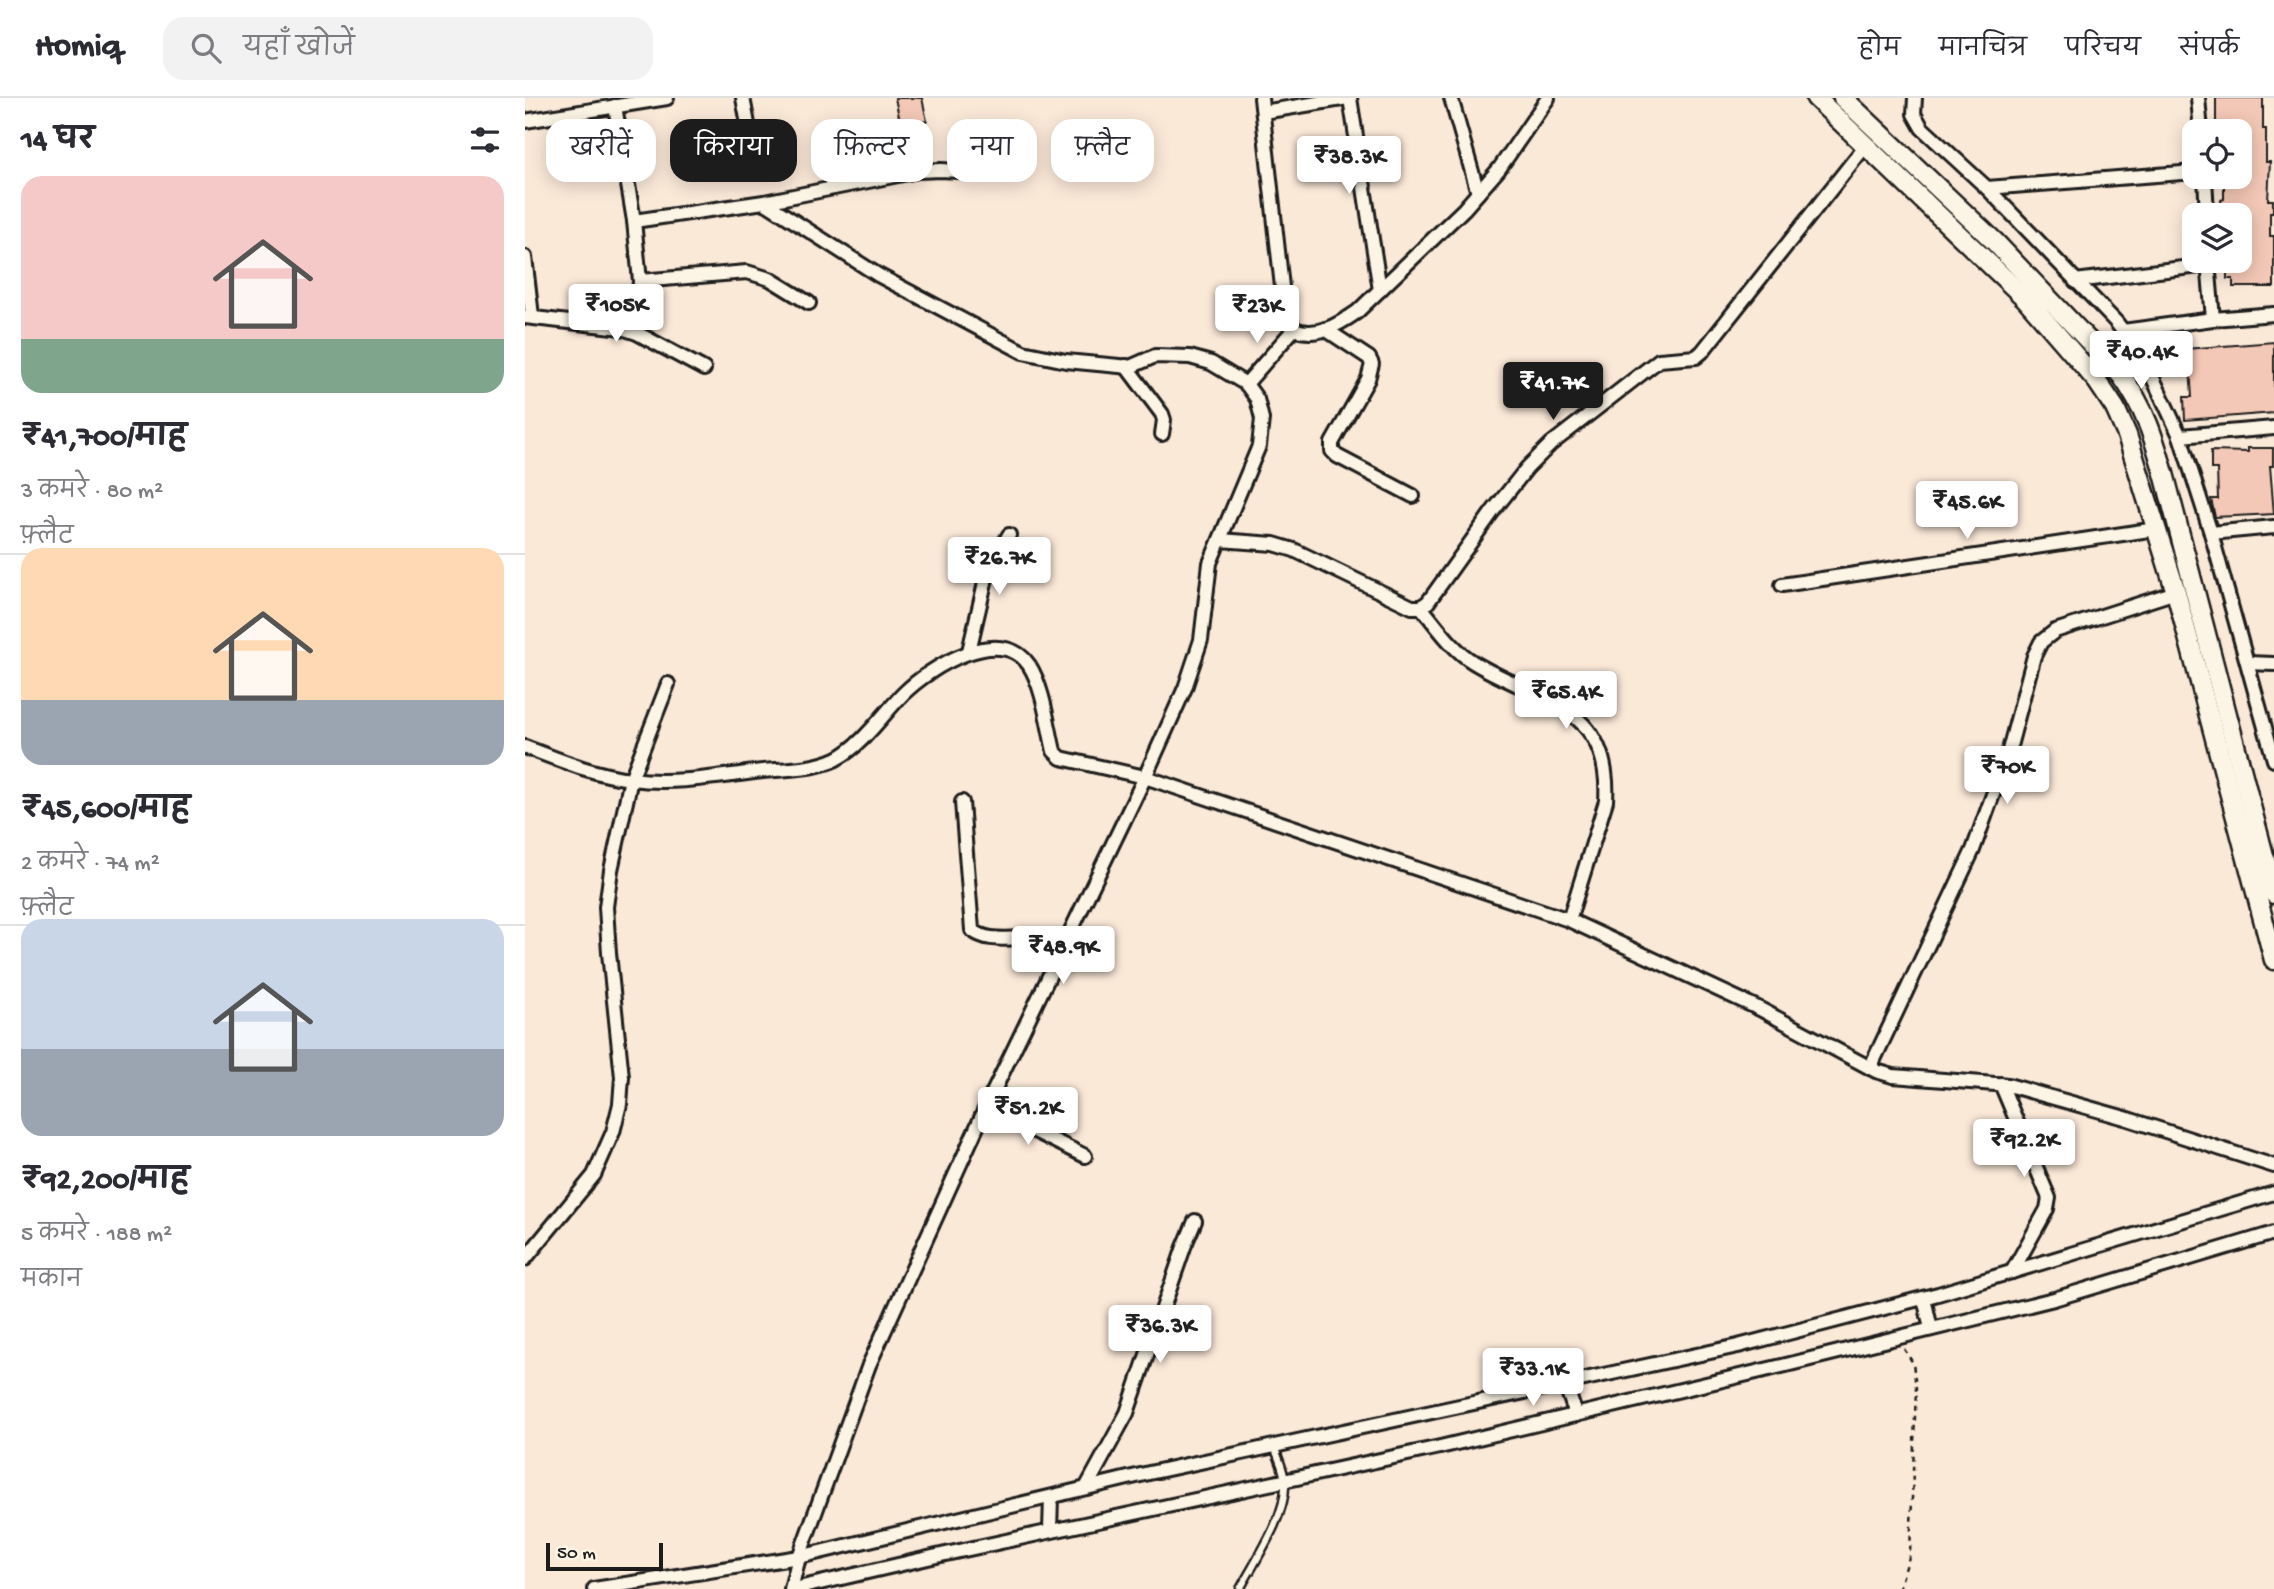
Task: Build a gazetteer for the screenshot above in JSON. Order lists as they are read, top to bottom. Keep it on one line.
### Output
{"scale_bar":"50 m","page":{"header":"Homiq","search":"यहाँ खोजें","nav":["होम","मानचित्र","परिचय","संपर्क"],"heading":"14 घर","chip":["खरीदें","किराया","फ़िल्टर","नया","फ़्लैट"],"price":["₹38.3K","₹105K","₹23K","₹40.4K","₹41.7K","₹45.6K","₹26.7K","₹65.4K","₹70K","₹48.9K","₹51.2K","₹92.2K","₹36.3K","₹33.1K"],"list":[{"name":"₹41,700/माह","note":"3 कमरे · 80 m² · फ़्लैट"},{"name":"₹45,600/माह","note":"2 कमरे · 74 m² · फ़्लैट"},{"name":"₹92,200/माह","note":"5 कमरे · 188 m² · मकान"}],"scale":"50 m"}}
